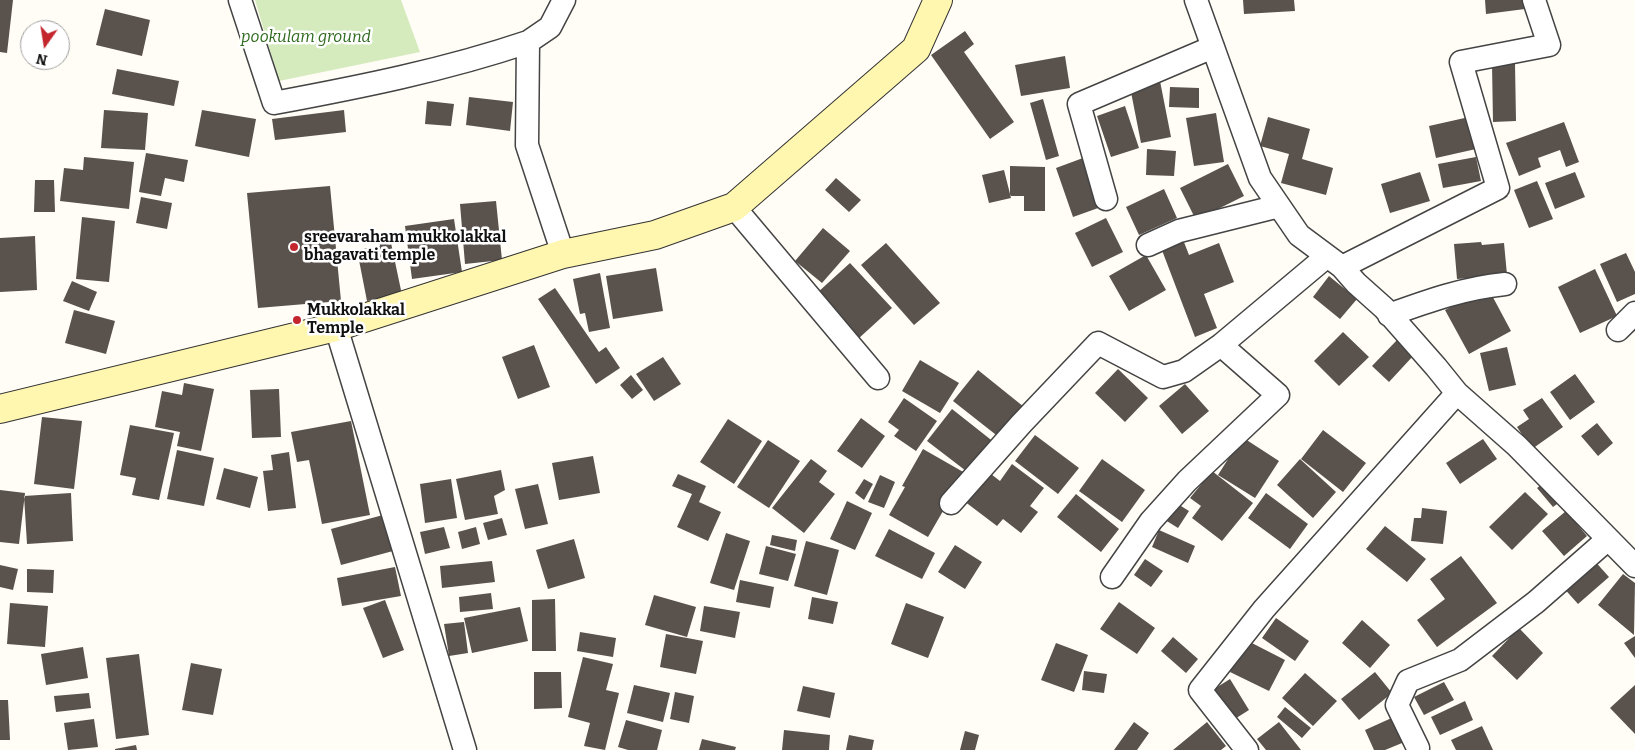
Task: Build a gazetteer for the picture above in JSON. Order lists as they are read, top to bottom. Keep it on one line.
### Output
{"parks":["pookulam ground"],"places":["sreevaraham mukkolakkal bhagavati temple","Mukkolakkal Temple"],"north":"bottom"}
